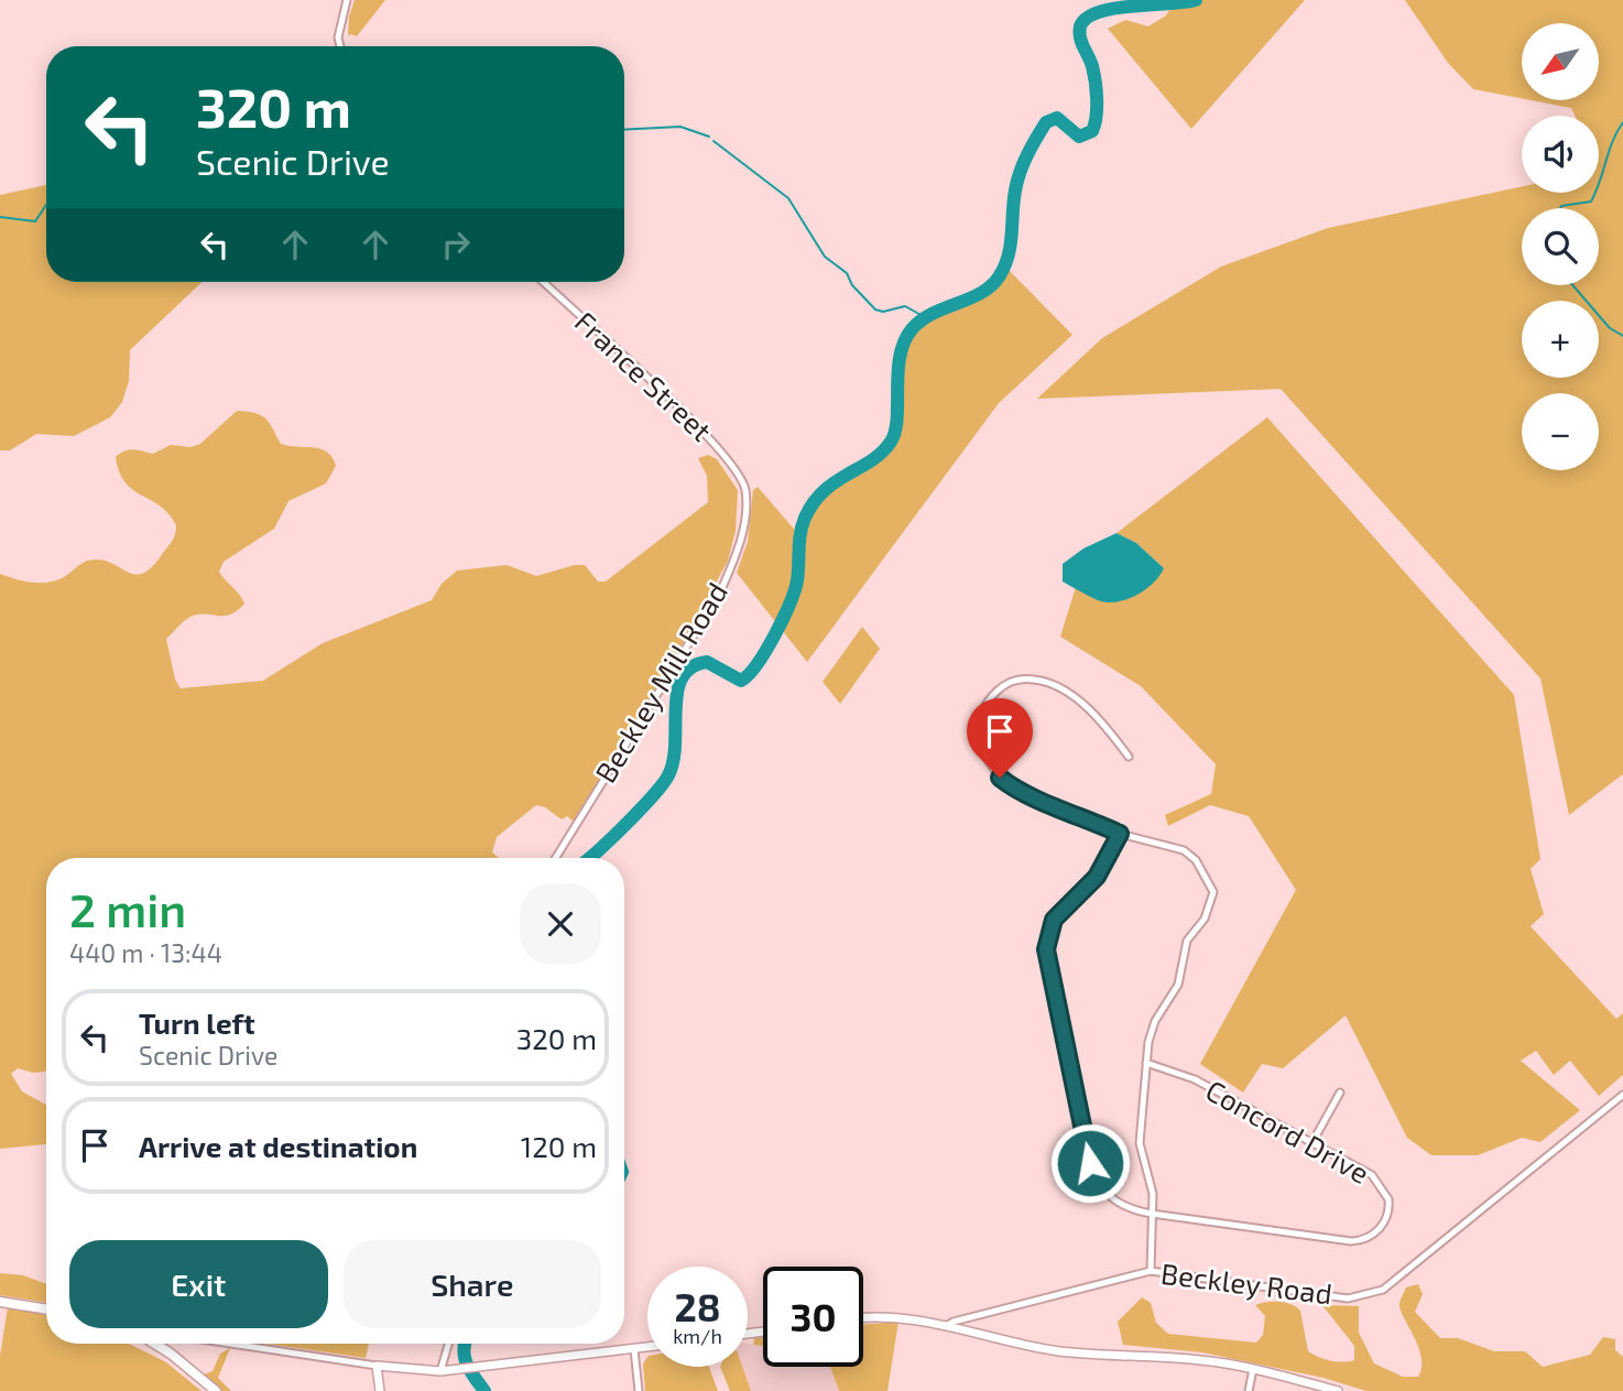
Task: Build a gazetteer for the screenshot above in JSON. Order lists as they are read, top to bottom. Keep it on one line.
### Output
{"streets":{"street":["France Street","Beckley Mill Road","Concord Drive","Beckley Road"]},"crossings":[["France Street","Beckley Mill Road"]],"north":"bottom left","page":{"map_buttons":["+","−"],"turn":["320 m","Scenic Drive"],"heading":["2 min","440 m · 13:44"],"list":[{"name":"Turn left","note":"Scenic Drive","value":"320 m"},{"name":"Arrive at destination","value":"120 m"}],"buttons":["Exit","Share"],"speed":"28 km/h","limit":"30"}}
